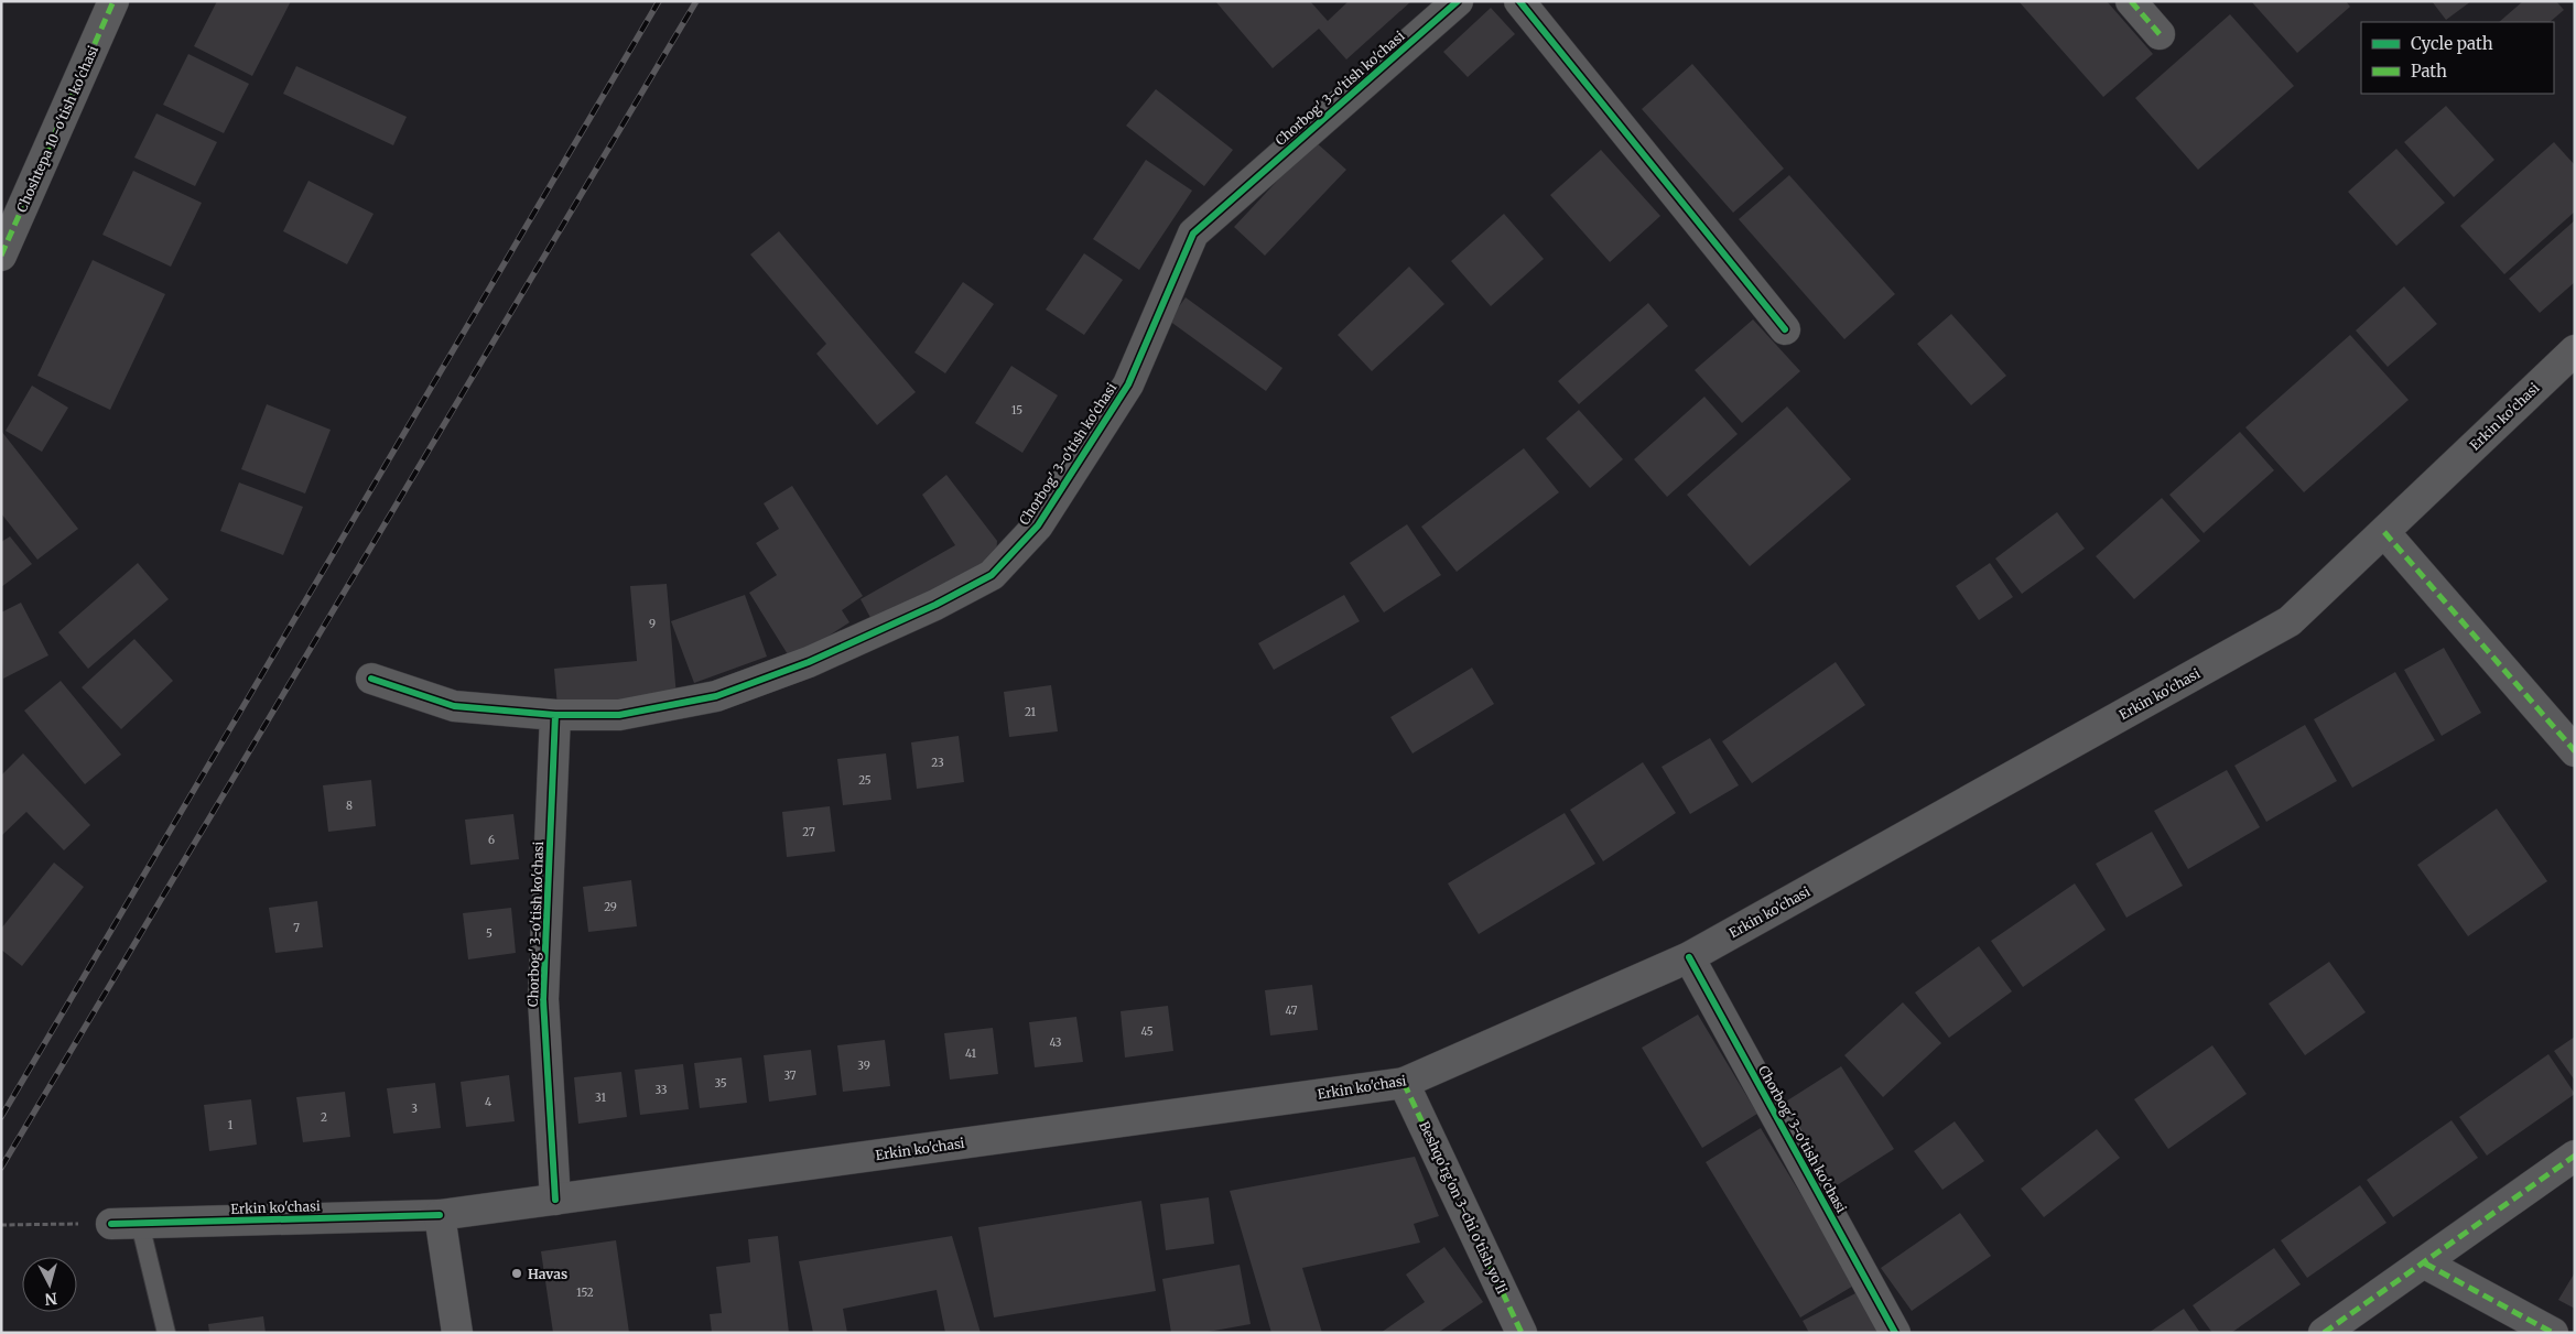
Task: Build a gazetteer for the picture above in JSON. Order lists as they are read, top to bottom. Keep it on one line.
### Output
{"streets":{"street":["Chorbog' 3-o'tish ko'chasi","Choshtepa 10-o'tish ko'chasi","Erkin ko'chasi","Beshqo'rg'on 3-chi o'tish yo'li"]},"crossings":[["Chorbog' 3-o'tish ko'chasi","Erkin ko'chasi"],["Erkin ko'chasi","Beshqo'rg'on 3-chi o'tish yo'li"]],"places":["Havas"],"house_numbers":["15","9","21","23","25","8","27","6","29","7","5","47","45","43","41","39","37","35","33","31","4","3","2","1","152"],"legend":["Cycle path","Path"],"north":"bottom"}
